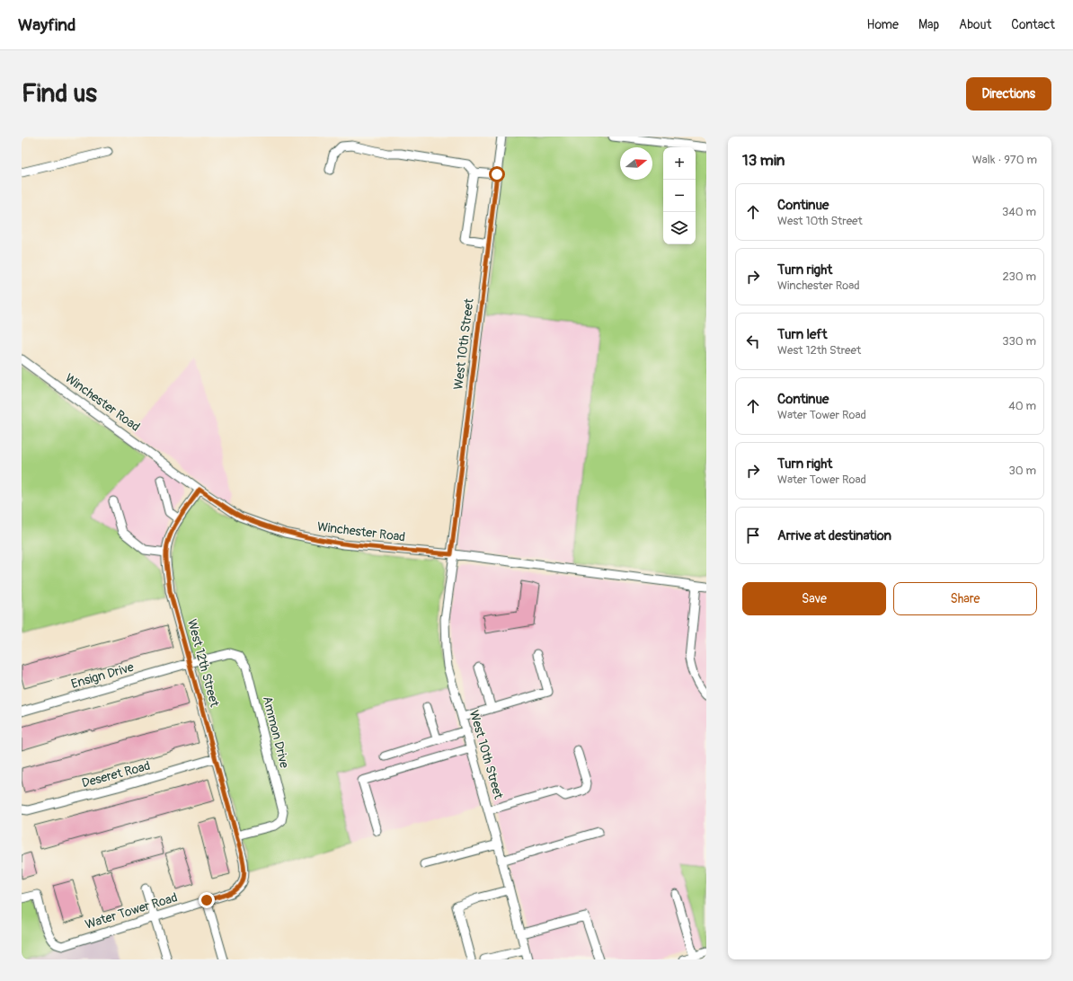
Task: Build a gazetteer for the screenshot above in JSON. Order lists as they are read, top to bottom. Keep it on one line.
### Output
{"streets":{"street":["West 10th Street","Winchester Road","West 12th Street","Ensign Drive","Ammon Drive","Deseret Road","Water Tower Road"]},"crossings":[["West 10th Street","Winchester Road"],["Winchester Road","West 12th Street"],["West 12th Street","Ensign Drive"],["West 12th Street","Ammon Drive"],["West 12th Street","Deseret Road"],["West 12th Street","Water Tower Road"],["Ensign Drive","Ammon Drive"]],"north":"right","page":{"header":"Wayfind","nav":["Home","Map","About","Contact"],"buttons":["Directions",["Save","Share"]],"title":"Find us","heading":["13 min","Walk · 970 m"],"map_buttons":["+","−"],"list":[["Continue","West 10th Street","340 m"],["Turn right","Winchester Road","230 m"],["Turn left","West 12th Street","330 m"],["Continue","Water Tower Road","40 m"],["Turn right","Water Tower Road","30 m"],"Arrive at destination"]}}
